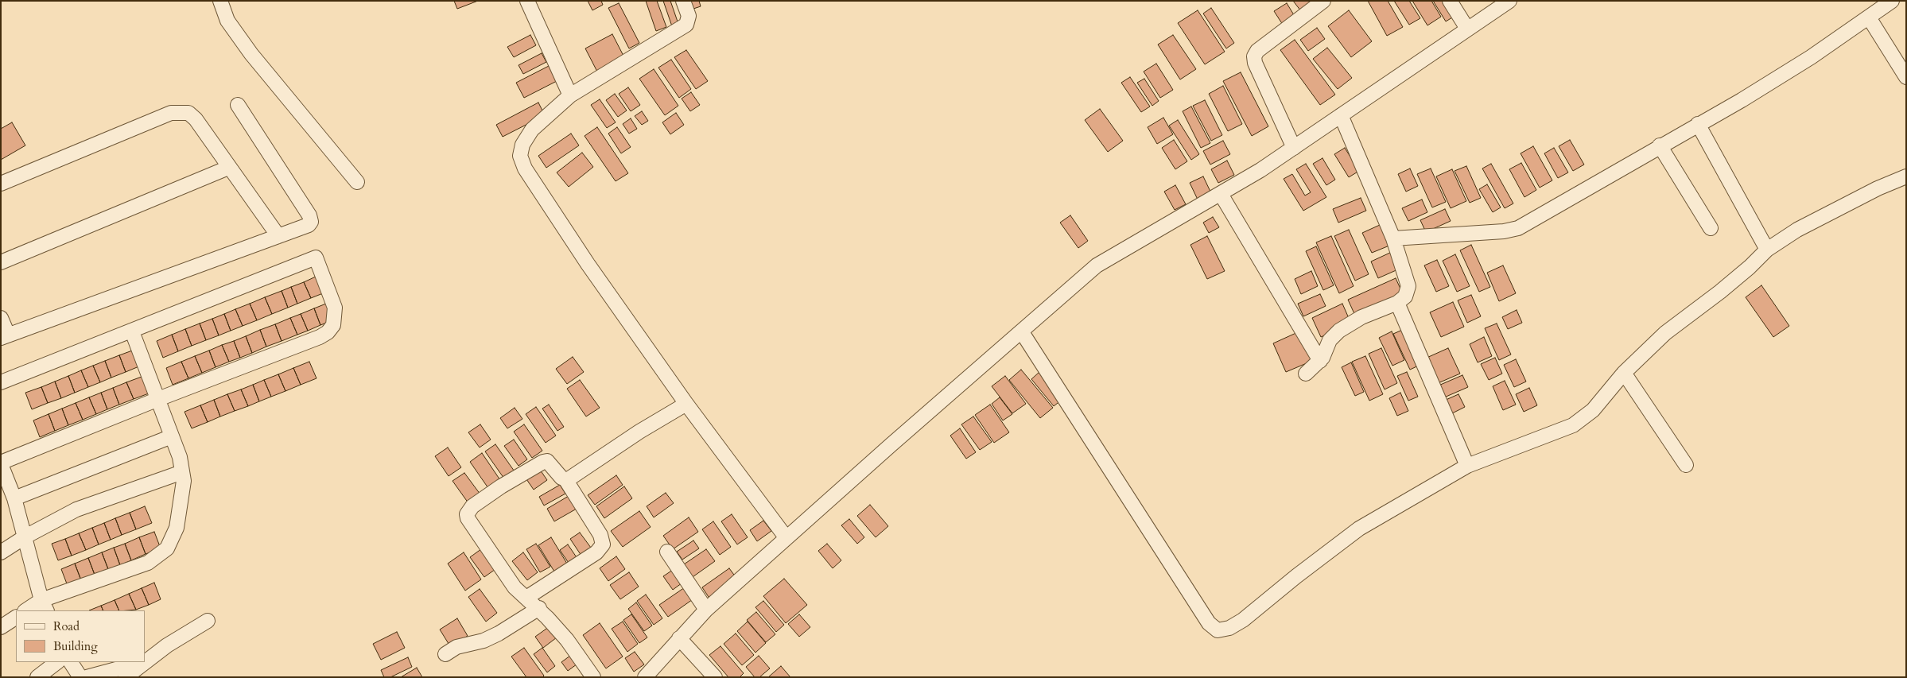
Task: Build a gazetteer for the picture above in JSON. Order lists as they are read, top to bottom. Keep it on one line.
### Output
{"legend":["Road","Building"]}
